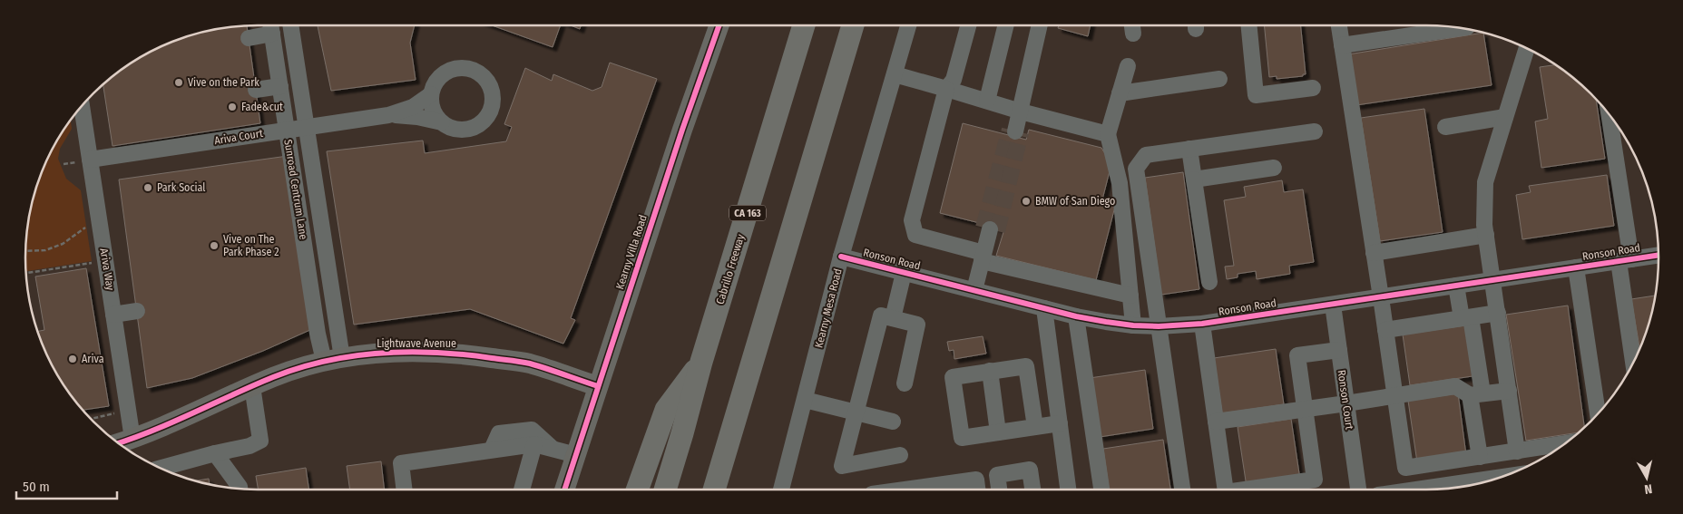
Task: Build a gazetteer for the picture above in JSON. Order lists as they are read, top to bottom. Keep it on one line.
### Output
{"streets":{"highway":["CA 163","Cabrillo Freeway"],"main road":["Kearny Villa Road","Lightwave Avenue"],"street":["Ariva Court","Sunroad Centrum Lane","Ronson Road","Ariva Way","Kearny Mesa Road","Ronson Court"]},"crossings":[["Ariva Court","Sunroad Centrum Lane"],["Ariva Court","Ariva Way"],["Sunroad Centrum Lane","Lightwave Avenue"],["Kearny Villa Road","Lightwave Avenue"],["Ronson Road","Kearny Mesa Road"],["Ronson Road","Ronson Court"],["Ariva Way","Lightwave Avenue"]],"places":["Vive on the Park","Fade&cut","Park Social","BMW of San Diego","Vive on The Park Phase 2","Ariva"],"scale_bar":"50 m","north":"bottom"}
